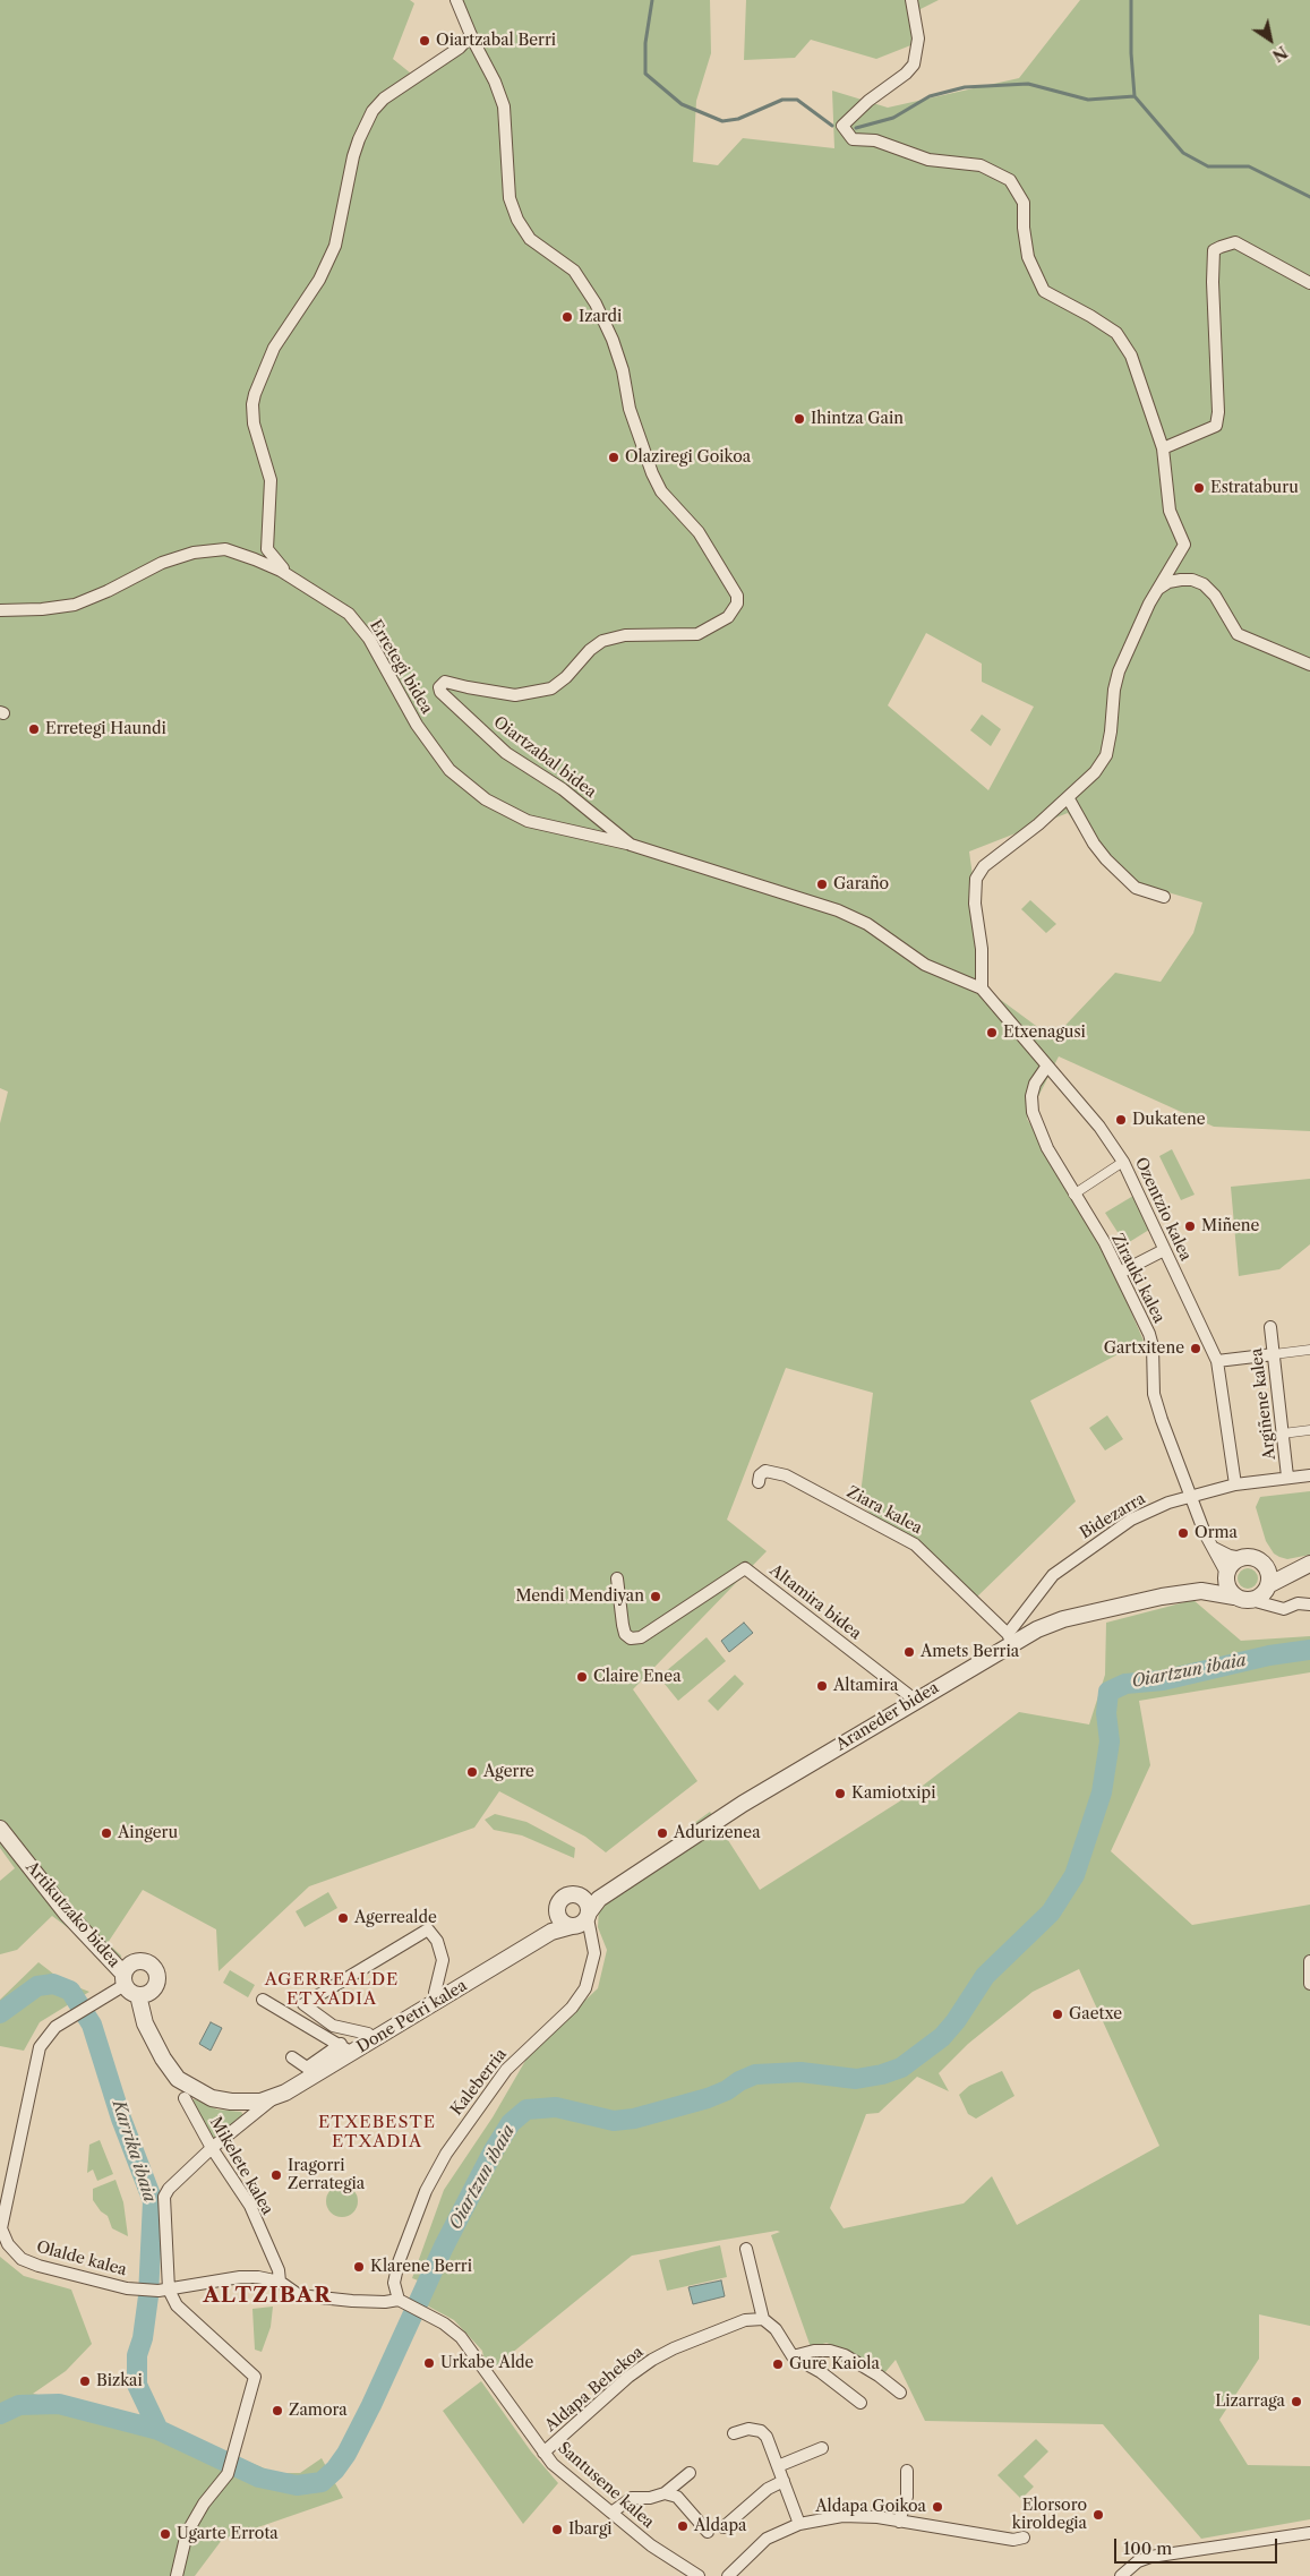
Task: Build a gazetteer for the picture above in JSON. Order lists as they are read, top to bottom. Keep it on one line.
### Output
{"streets":{"street":["Erretegi bidea","Oiartzabal bidea","Ozentzio kalea","Zirauki kalea","Argiñene kalea","Ziara kalea","Bidezarra","Altamira bidea","Araneder bidea","Artikutzako bidea","Done Petri kalea","Kaleberria","Mikelete kalea","Olalde kalea","Aldapa Behekoa","Santusene kalea"]},"crossings":[["Erretegi bidea","Oiartzabal bidea"],["Oiartzabal bidea","Ozentzio kalea"],["Ozentzio kalea","Zirauki kalea"],["Ozentzio kalea","Bidezarra"],["Zirauki kalea","Bidezarra"],["Zirauki kalea","Araneder bidea"],["Argiñene kalea","Bidezarra"],["Ziara kalea","Bidezarra"],["Ziara kalea","Araneder bidea"],["Bidezarra","Araneder bidea"],["Altamira bidea","Araneder bidea"],["Araneder bidea","Done Petri kalea"],["Araneder bidea","Kaleberria"],["Artikutzako bidea","Olalde kalea"],["Done Petri kalea","Kaleberria"],["Done Petri kalea","Mikelete kalea"],["Done Petri kalea","Olalde kalea"],["Kaleberria","Santusene kalea"],["Mikelete kalea","Olalde kalea"],["Aldapa Behekoa","Santusene kalea"]],"districts":["AGERREALDE ETXADIA","ETXEBESTE ETXADIA","ALTZIBAR"],"water":["Oiartzun ibaia","Karrika ibaia"],"places":["Oiartzabal Berri","Izardi","Ihintza Gain","Olaziregi Goikoa","Estrataburu","Erretegi Haundi","Garaño","Etxenagusi","Dukatene","Miñene","Gartxitene","Orma","Mendi Mendiyan","Amets Berria","Claire Enea","Altamira","Agerre","Kamiotxipi","Aingeru","Adurizenea","Agerrealde","Gaetxe","Iragorri Zerrategia","Klarene Berri","Urkabe Alde","Gure Kaiola","Bizkai","Lizarraga","Zamora","Aldapa Goikoa","Elorsoro kiroldegia","Aldapa","Ibargi","Ugarte Errota"],"scale_bar":"100 m","north":"bottom right"}
